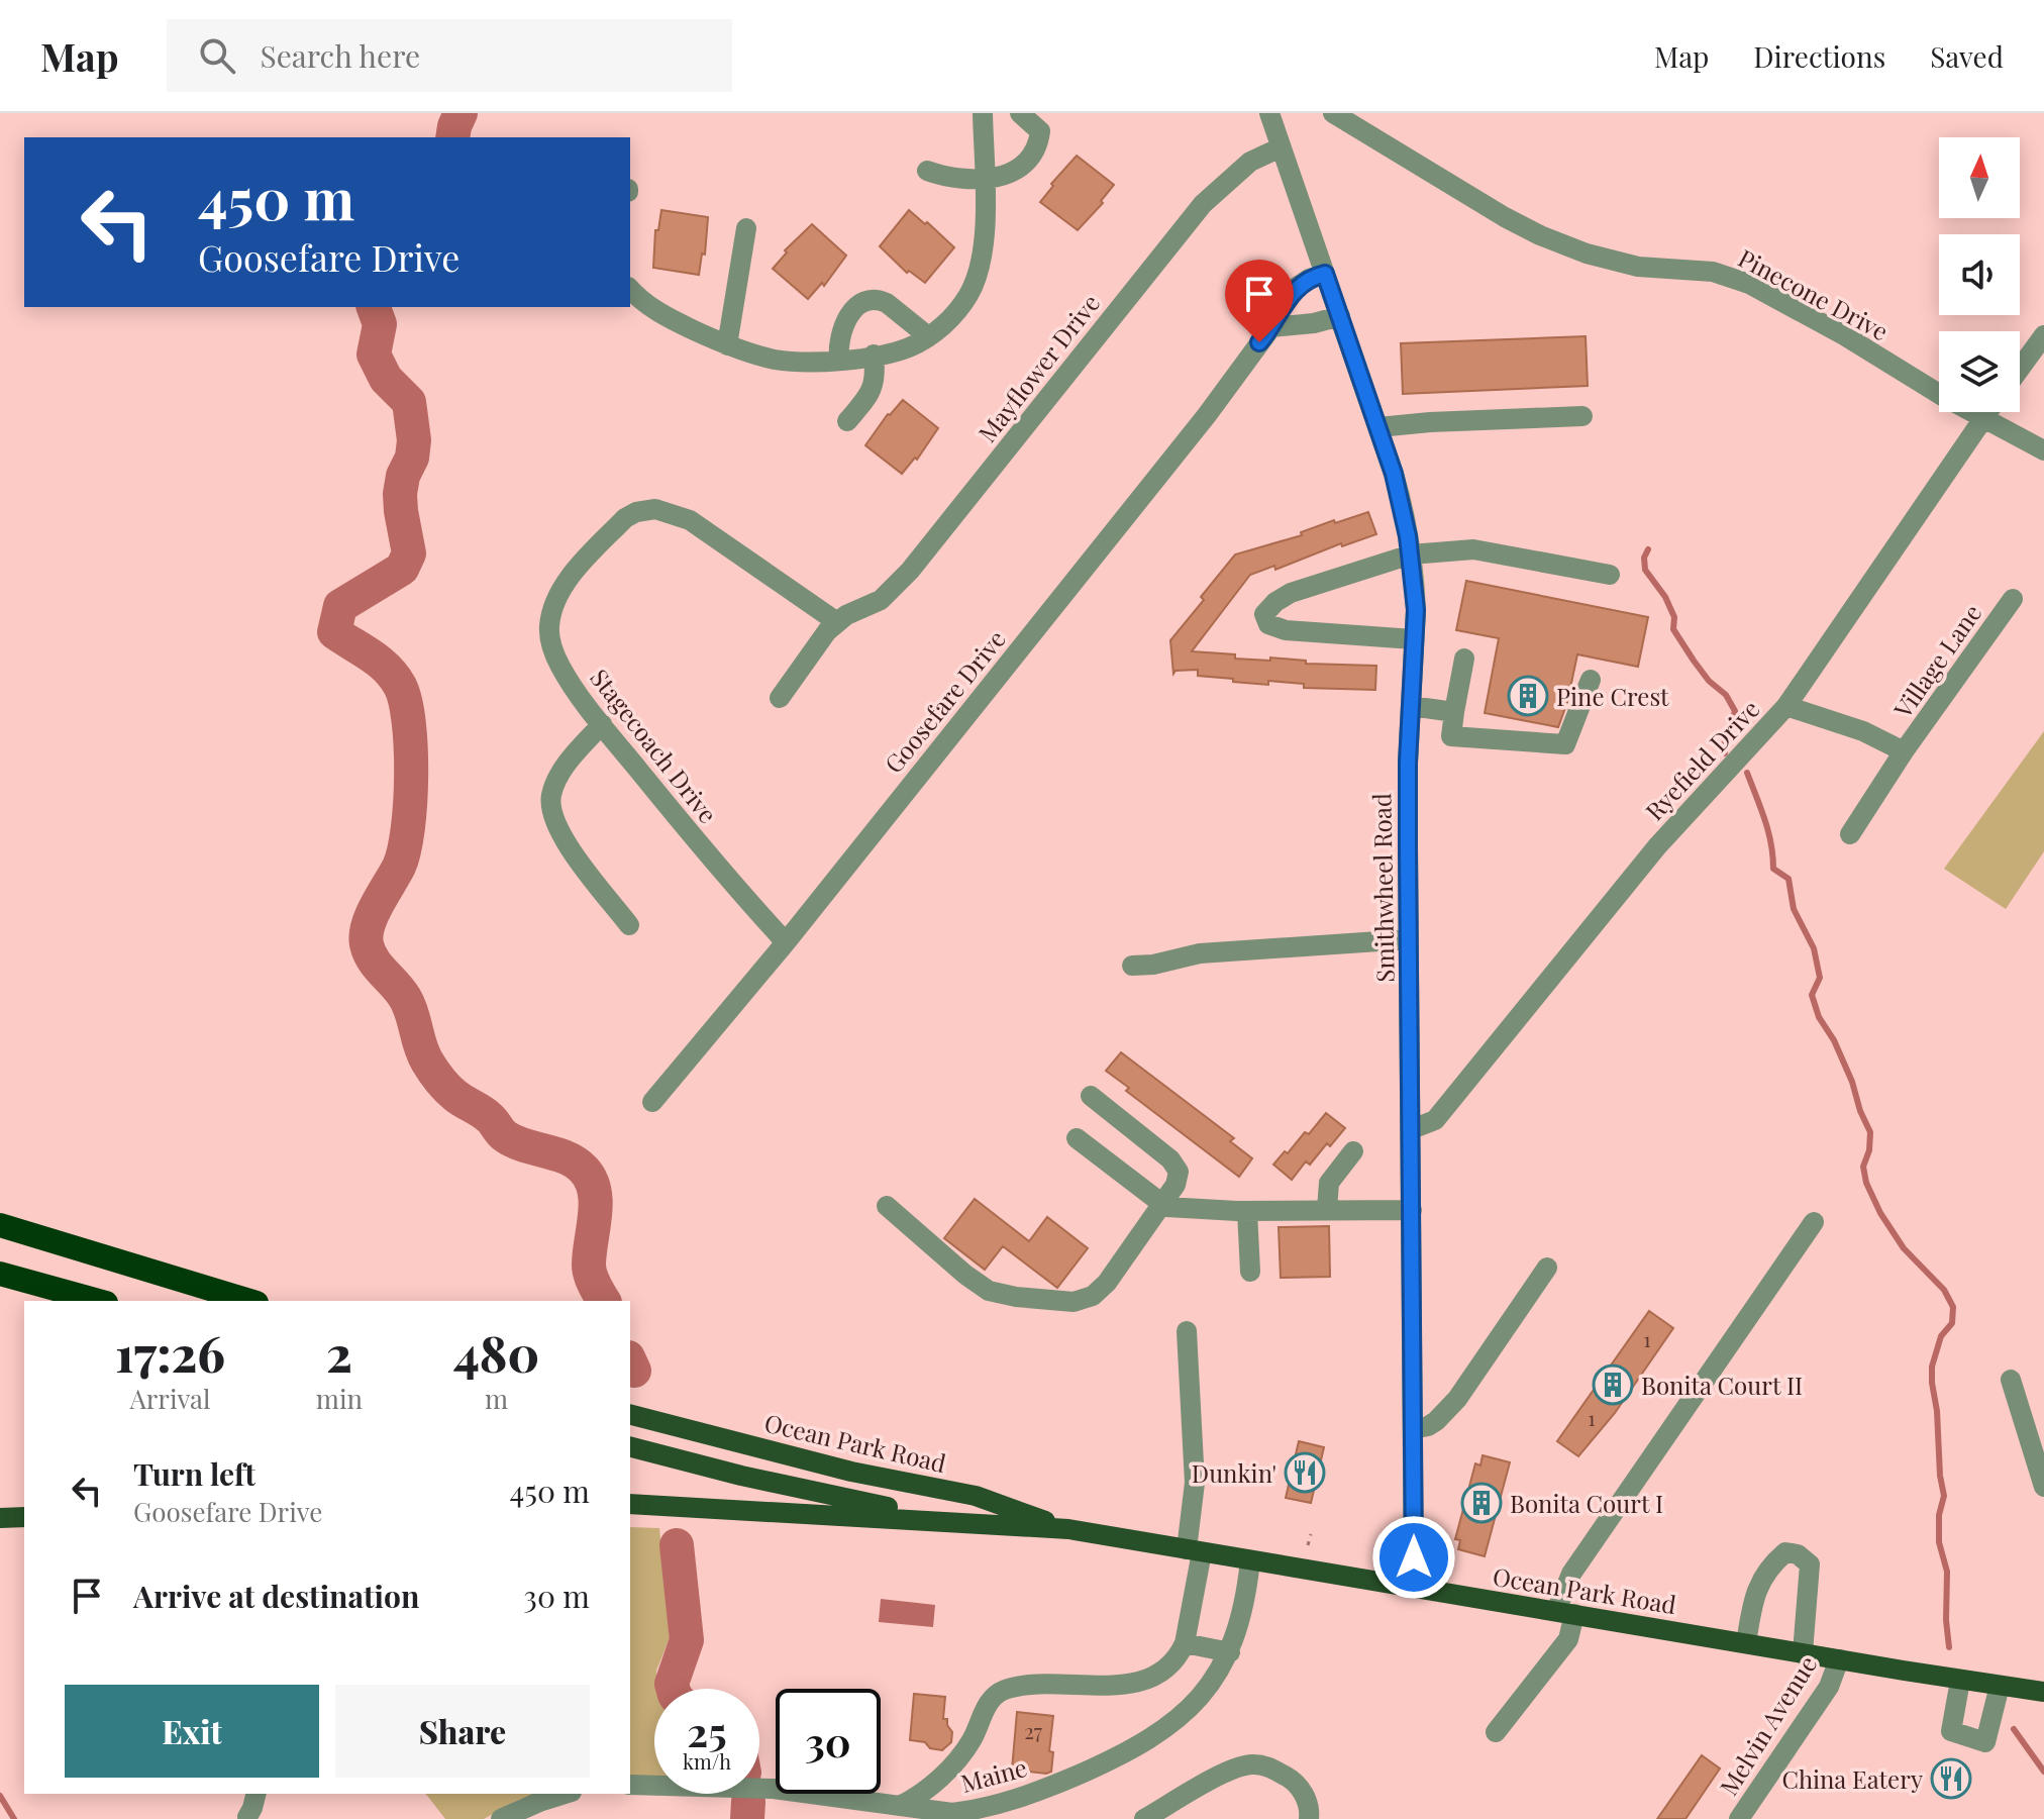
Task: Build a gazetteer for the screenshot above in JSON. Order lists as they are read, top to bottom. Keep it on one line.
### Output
{"streets":{"main road":["Ocean Park Road"],"street":["Pinecone Drive","Mayflower Drive","Village Lane","Goosefare Drive","Stagecoach Drive","Ryefield Drive","Smithwheel Road","Melvin Avenue","Maine"]},"crossings":[["Pinecone Drive","Ryefield Drive"],["Mayflower Drive","Stagecoach Drive"],["Mayflower Drive","Smithwheel Road"],["Village Lane","Ryefield Drive"],["Goosefare Drive","Stagecoach Drive"],["Goosefare Drive","Smithwheel Road"],["Ryefield Drive","Smithwheel Road"],["Smithwheel Road","Ocean Park Road"],["Ocean Park Road","Melvin Avenue"],["Ocean Park Road","Maine"]],"places":{"building":["Pine Crest","Bonita Court II","Bonita Court I"],"restaurant":["Dunkin'","China Eatery"]},"house_numbers":["1","1","27"],"north":"top","page":{"header":"Map","search":"Search here","nav":["Map","Directions","Saved"],"turn":["450 m","Goosefare Drive"],"eta":["17:26","Arrival","2","min","480","m"],"list":[{"name":"Turn left","note":"Goosefare Drive","value":"450 m"},{"name":"Arrive at destination","value":"30 m"}],"buttons":["Exit","Share"],"speed":"25 km/h","limit":"30"}}
